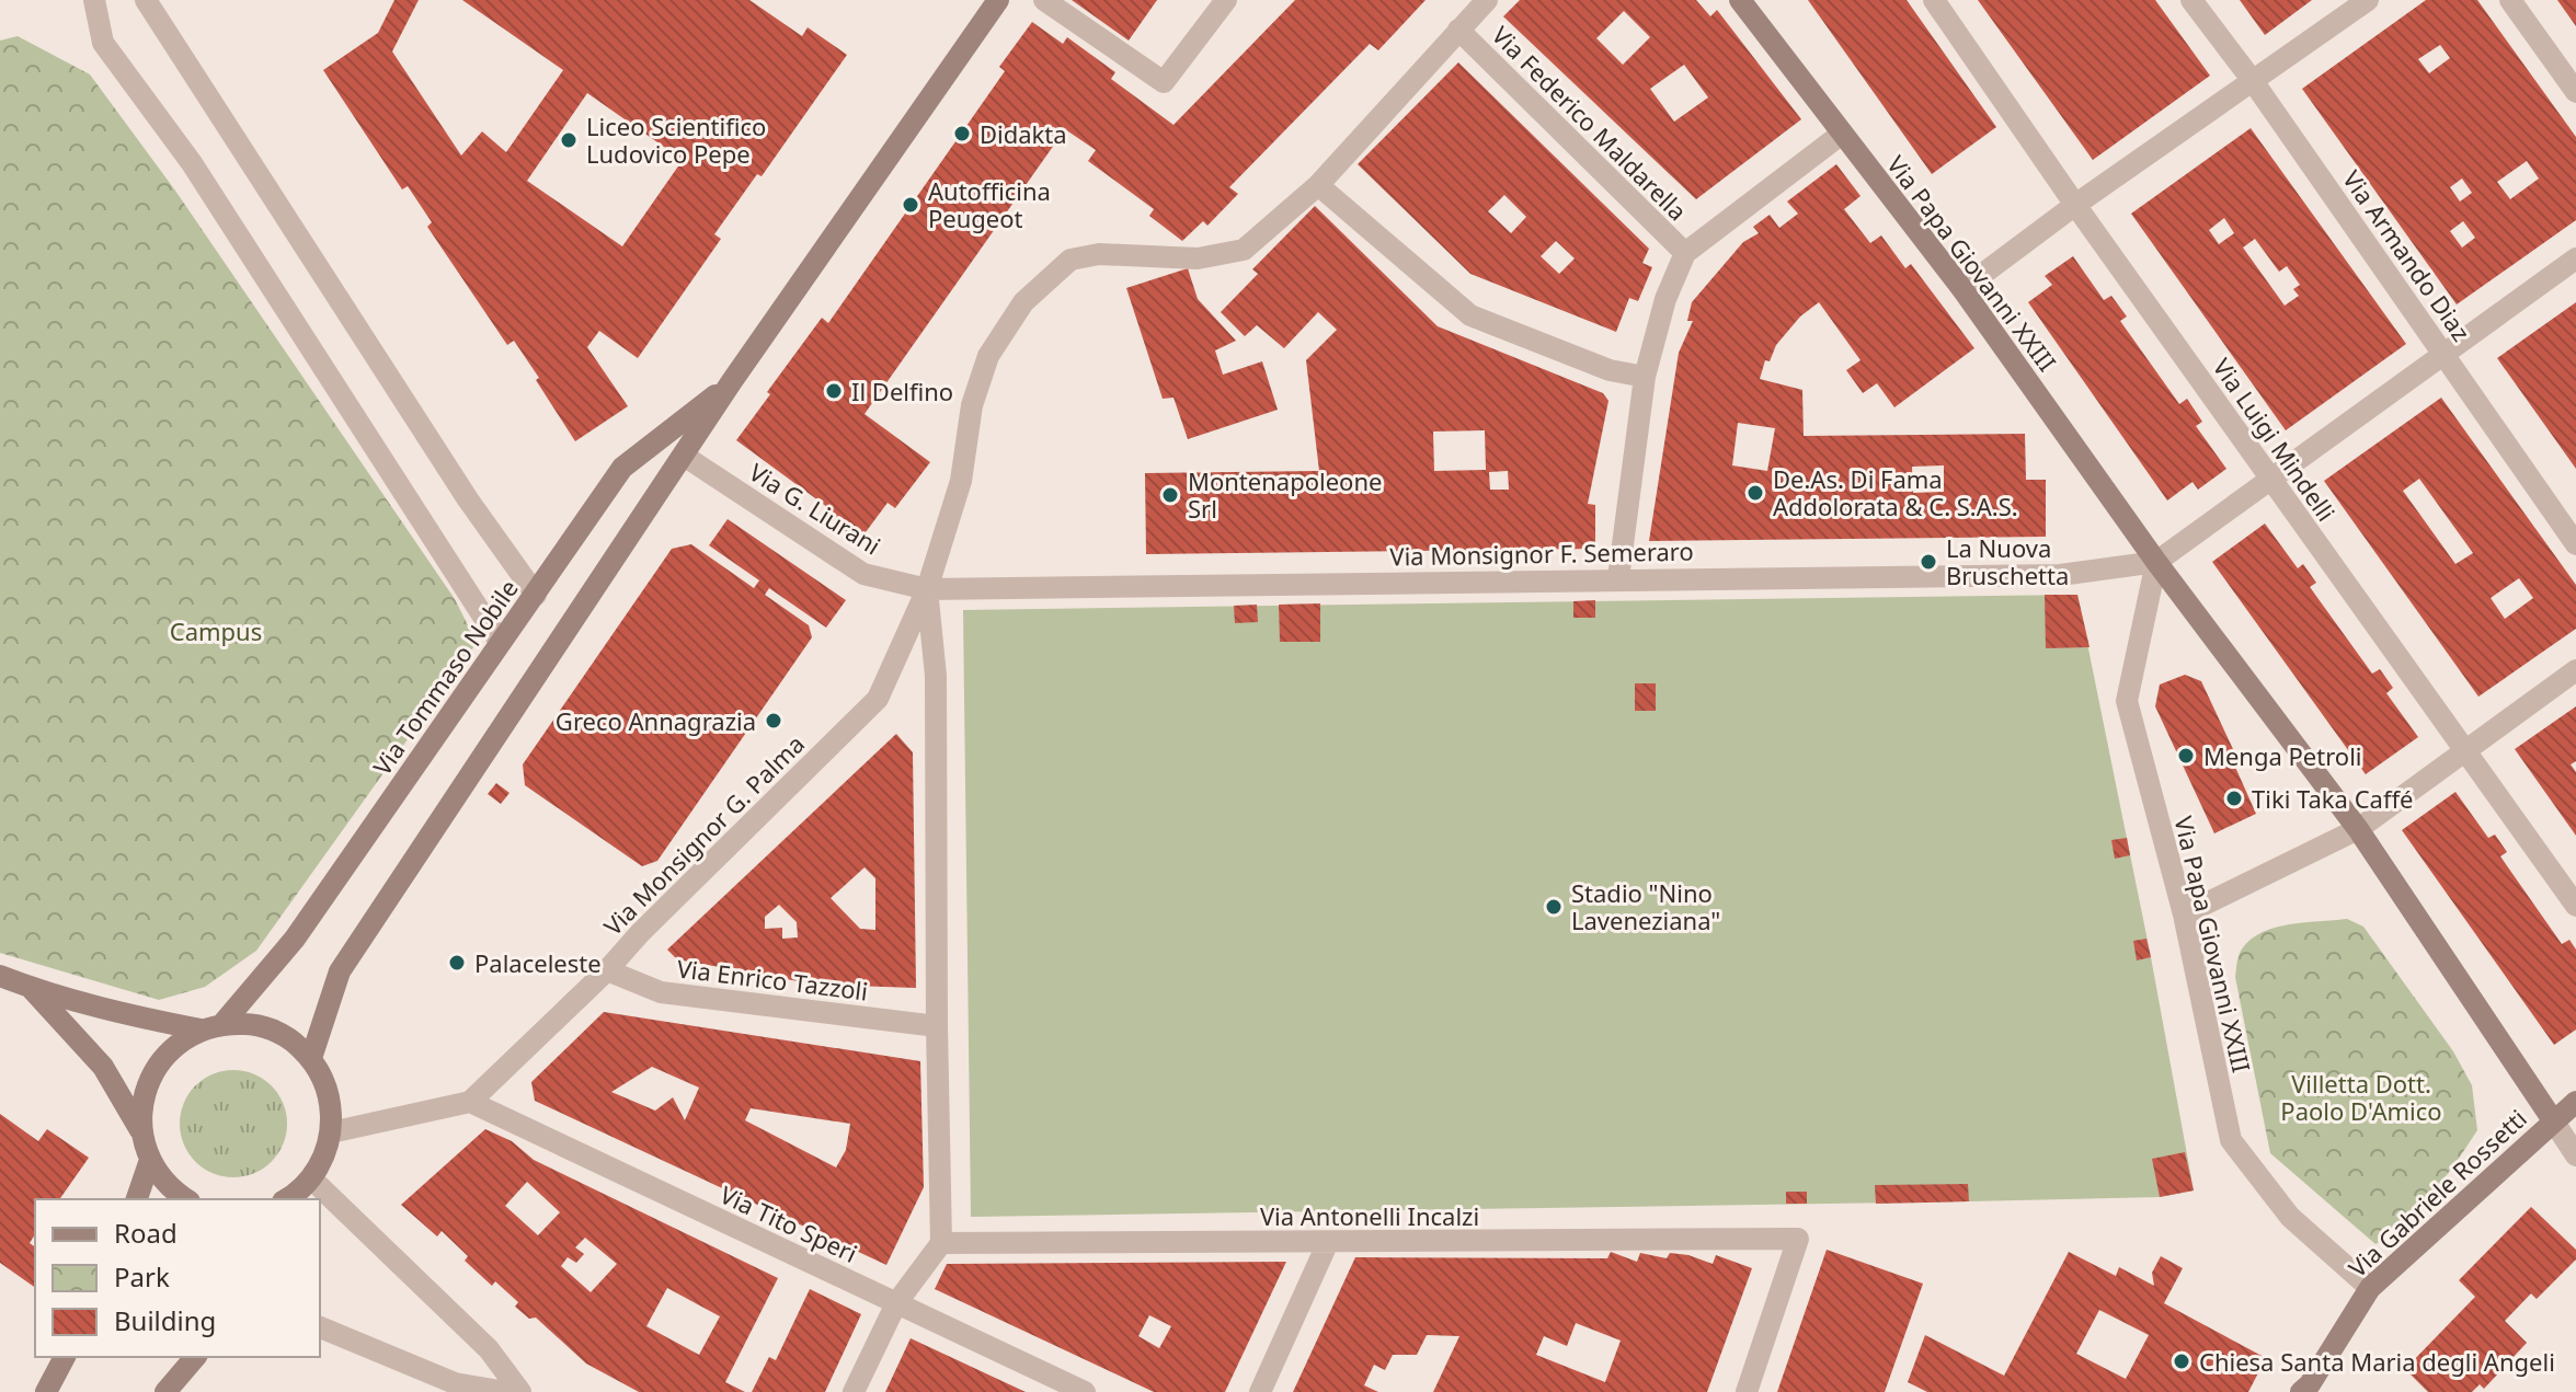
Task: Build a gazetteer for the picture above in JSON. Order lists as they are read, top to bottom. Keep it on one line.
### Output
{"streets":{"street":["Via Federico Maldarella","Via Armando Diaz","Via Papa Giovanni XXIII","Via Luigi Mindelli","Via G. Liurani","Via Monsignor F. Semeraro","Via Tommaso Nobile","Via Monsignor G. Palma","Via Enrico Tazzoli","Via Gabriele Rossetti","Via Antonelli Incalzi","Via Tito Speri"]},"crossings":[["Via Federico Maldarella","Via Monsignor G. Palma"],["Via Papa Giovanni XXIII","Via Monsignor F. Semeraro"],["Via Papa Giovanni XXIII","Via Gabriele Rossetti"],["Via G. Liurani","Via Monsignor F. Semeraro"],["Via G. Liurani","Via Tommaso Nobile"],["Via G. Liurani","Via Monsignor G. Palma"],["Via Monsignor F. Semeraro","Via Monsignor G. Palma"],["Via Monsignor G. Palma","Via Enrico Tazzoli"],["Via Monsignor G. Palma","Via Antonelli Incalzi"],["Via Monsignor G. Palma","Via Tito Speri"]],"parks":["Campus","Villetta Dott. Paolo D'Amico"],"places":["Didakta","Liceo Scientifico Ludovico Pepe","Autofficina Peugeot","Il Delfino","De.As. Di Fama Addolorata & C. S.A.S.","Montenapoleone Srl","La Nuova Bruschetta","Greco Annagrazia","Menga Petroli","Tiki Taka Caffé","Stadio \"Nino Laveneziana\"","Palaceleste","Chiesa Santa Maria degli Angeli"],"legend":["Road","Park","Building"]}
